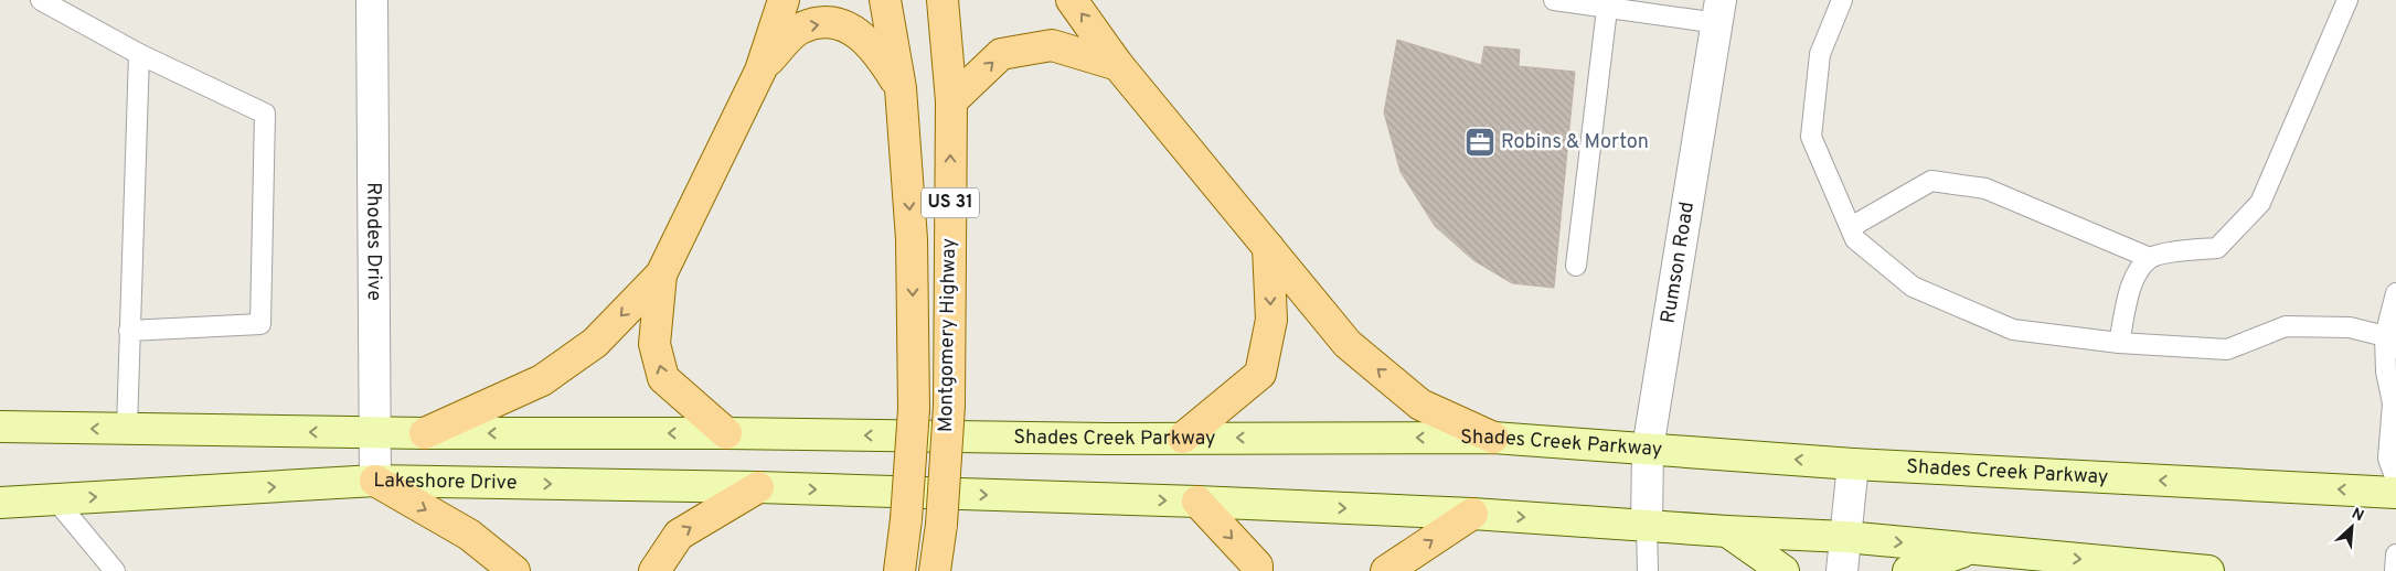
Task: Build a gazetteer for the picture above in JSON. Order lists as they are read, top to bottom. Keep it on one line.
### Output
{"streets":{"main road":["US 31","Montgomery Highway","Shades Creek Parkway","Lakeshore Drive"],"street":["Rhodes Drive","Rumson Road"]},"crossings":[["US 31","Montgomery Highway"],["Rhodes Drive","Lakeshore Drive"],["Rumson Road","Shades Creek Parkway"]],"places":{"office":["Robins & Morton"]},"north":"top right"}
